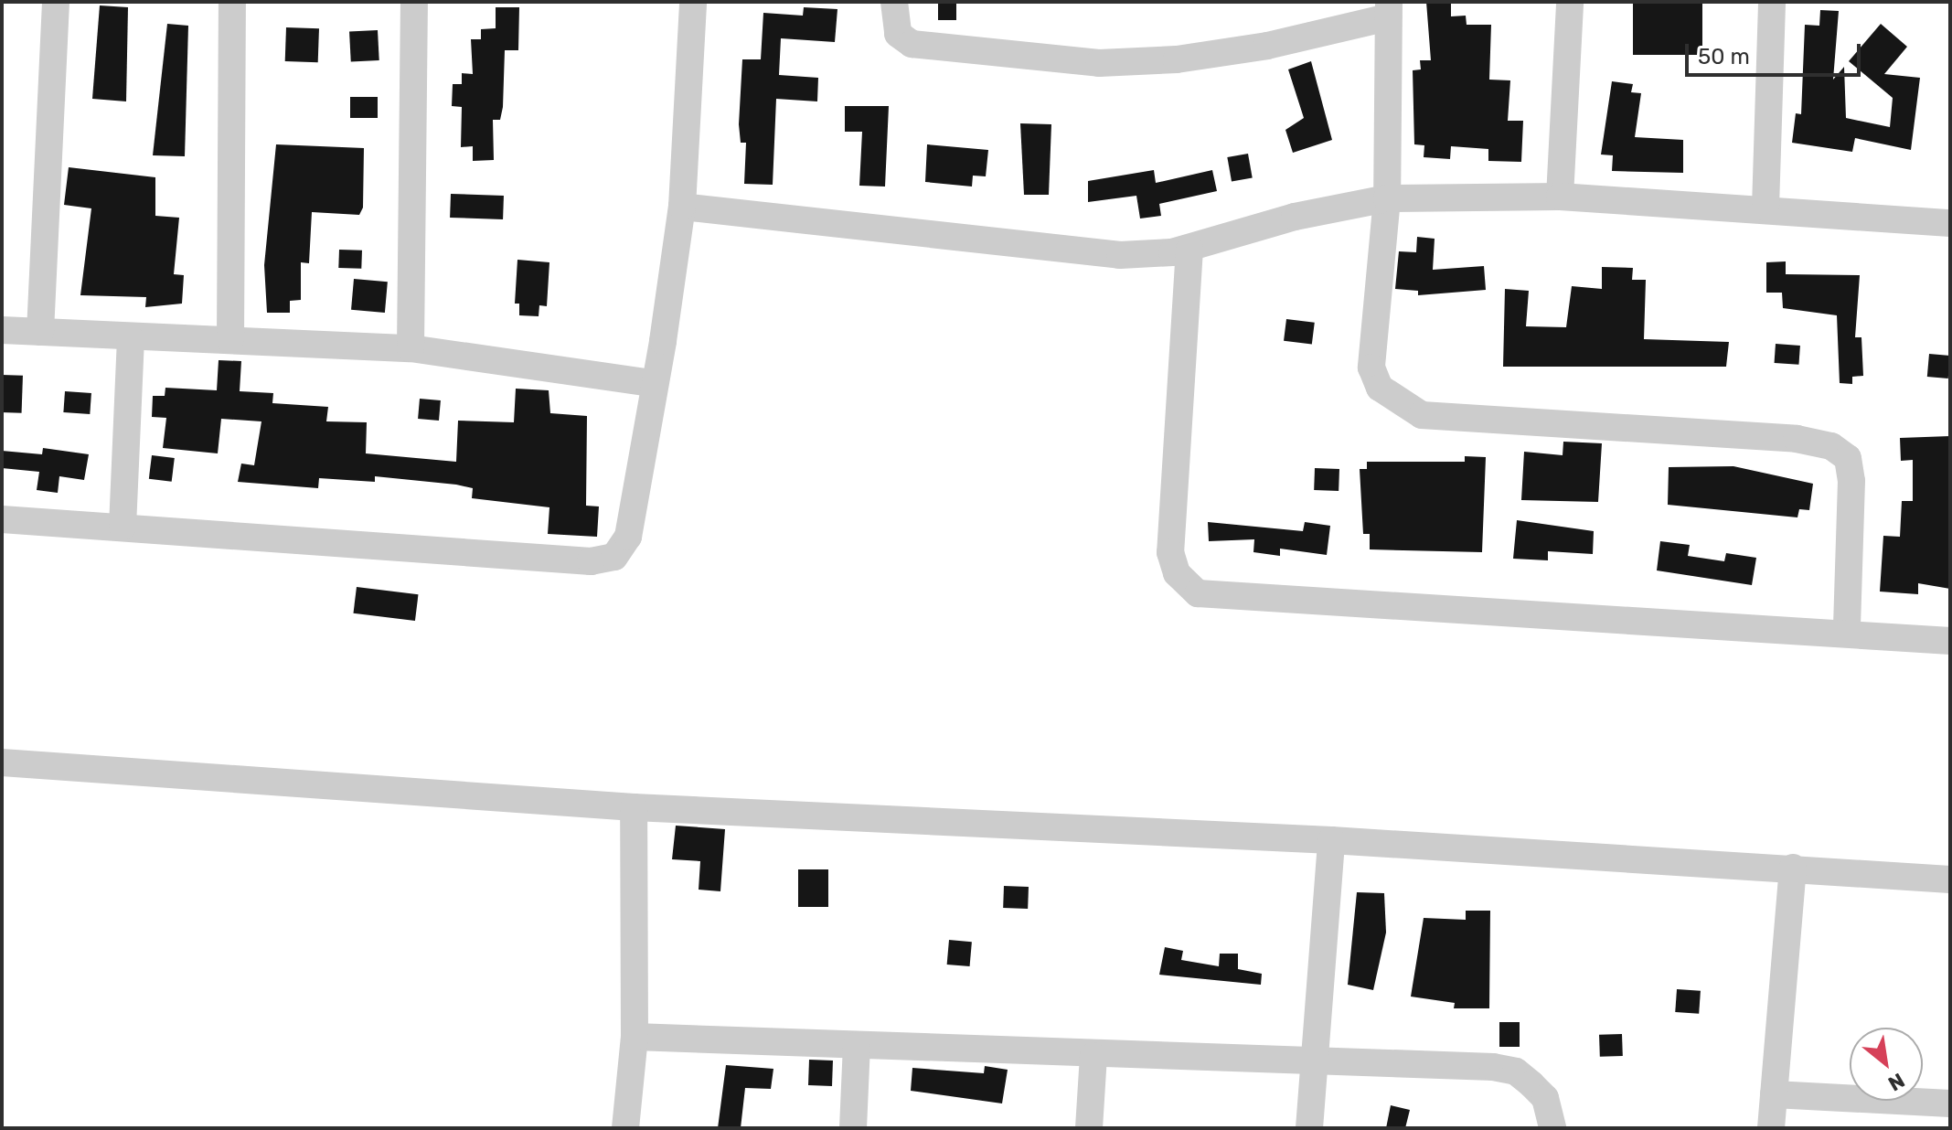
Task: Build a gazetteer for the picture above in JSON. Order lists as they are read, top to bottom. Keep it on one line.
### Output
{"scale_bar":"50 m","north":"bottom right"}
